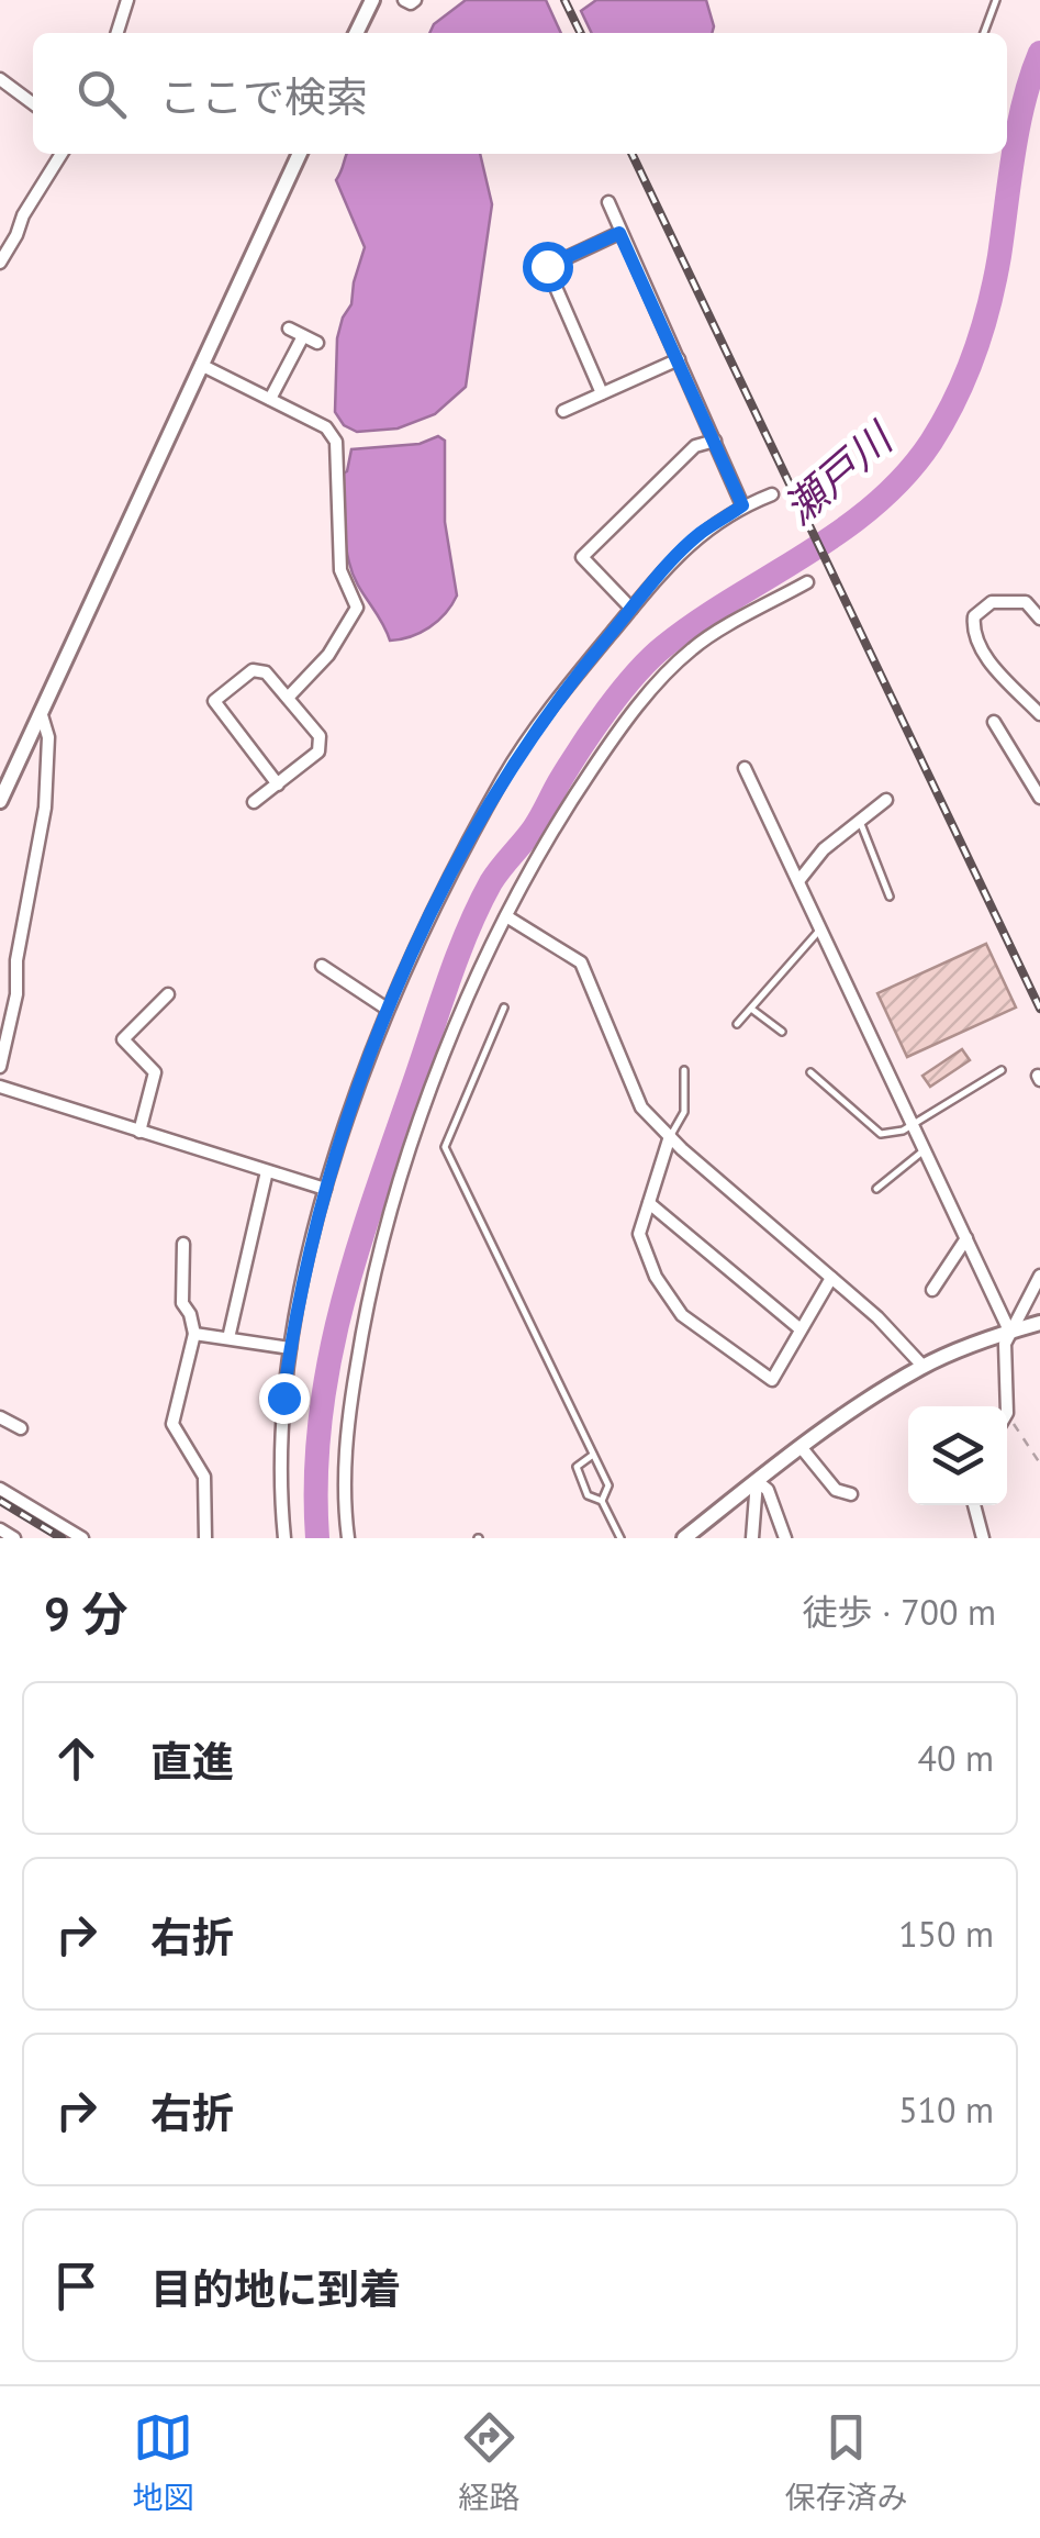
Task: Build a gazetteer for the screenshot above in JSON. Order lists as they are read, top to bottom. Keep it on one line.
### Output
{"water":["瀬戸川"],"page":{"search":"ここで検索","heading":["9 分","徒歩 · 700 m"],"list":[["直進","40 m"],["右折","150 m"],["右折","510 m"],"目的地に到着"],"nav":["地図","経路","保存済み"]}}
